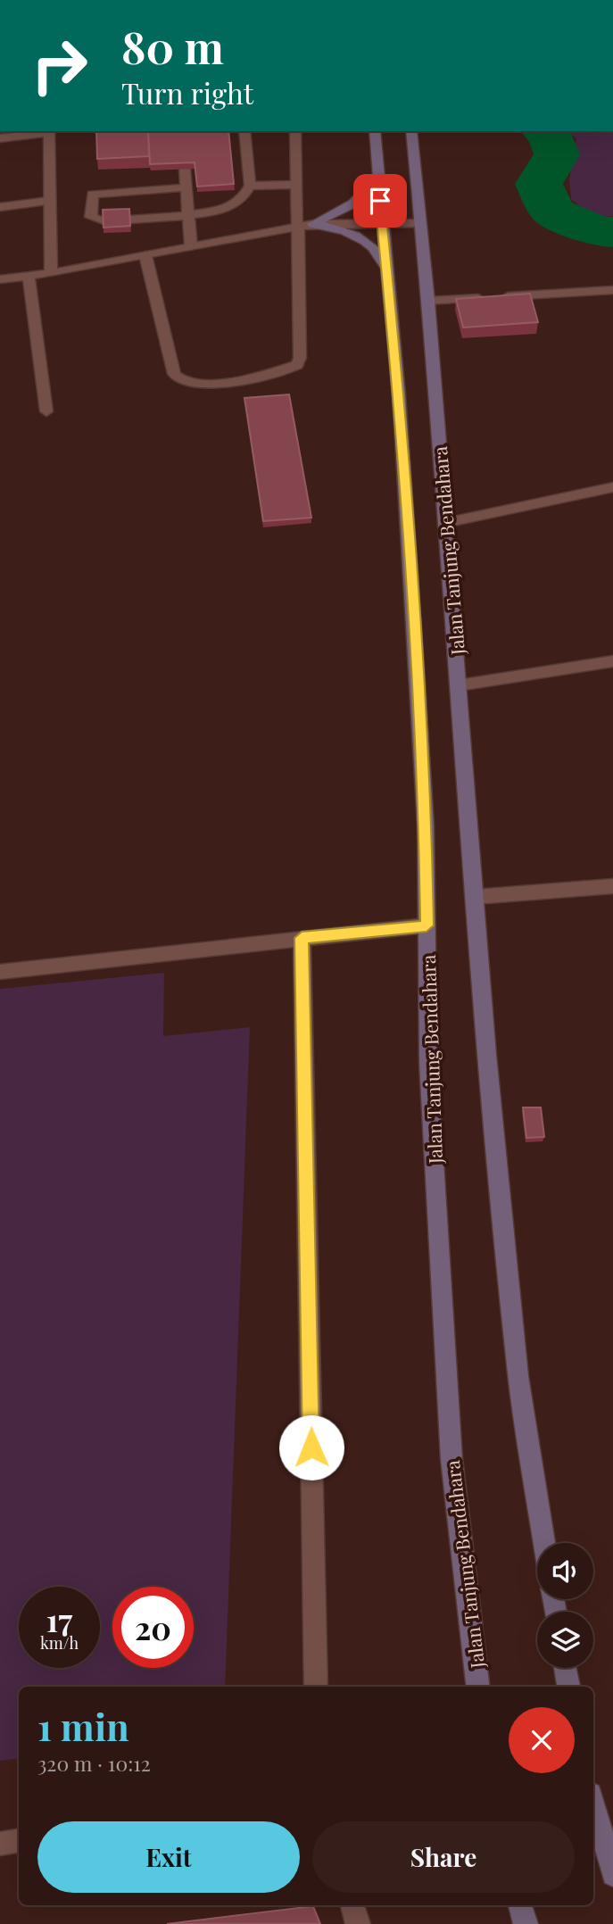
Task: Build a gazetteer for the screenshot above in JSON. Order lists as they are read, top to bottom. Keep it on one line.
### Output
{"streets":{"main road":["Jalan Tanjung Bendahara"]},"page":{"turn":["80 m","Turn right"],"speed":"17 km/h","limit":"20","heading":["1 min","320 m · 10:12"],"buttons":["Exit","Share"]}}
